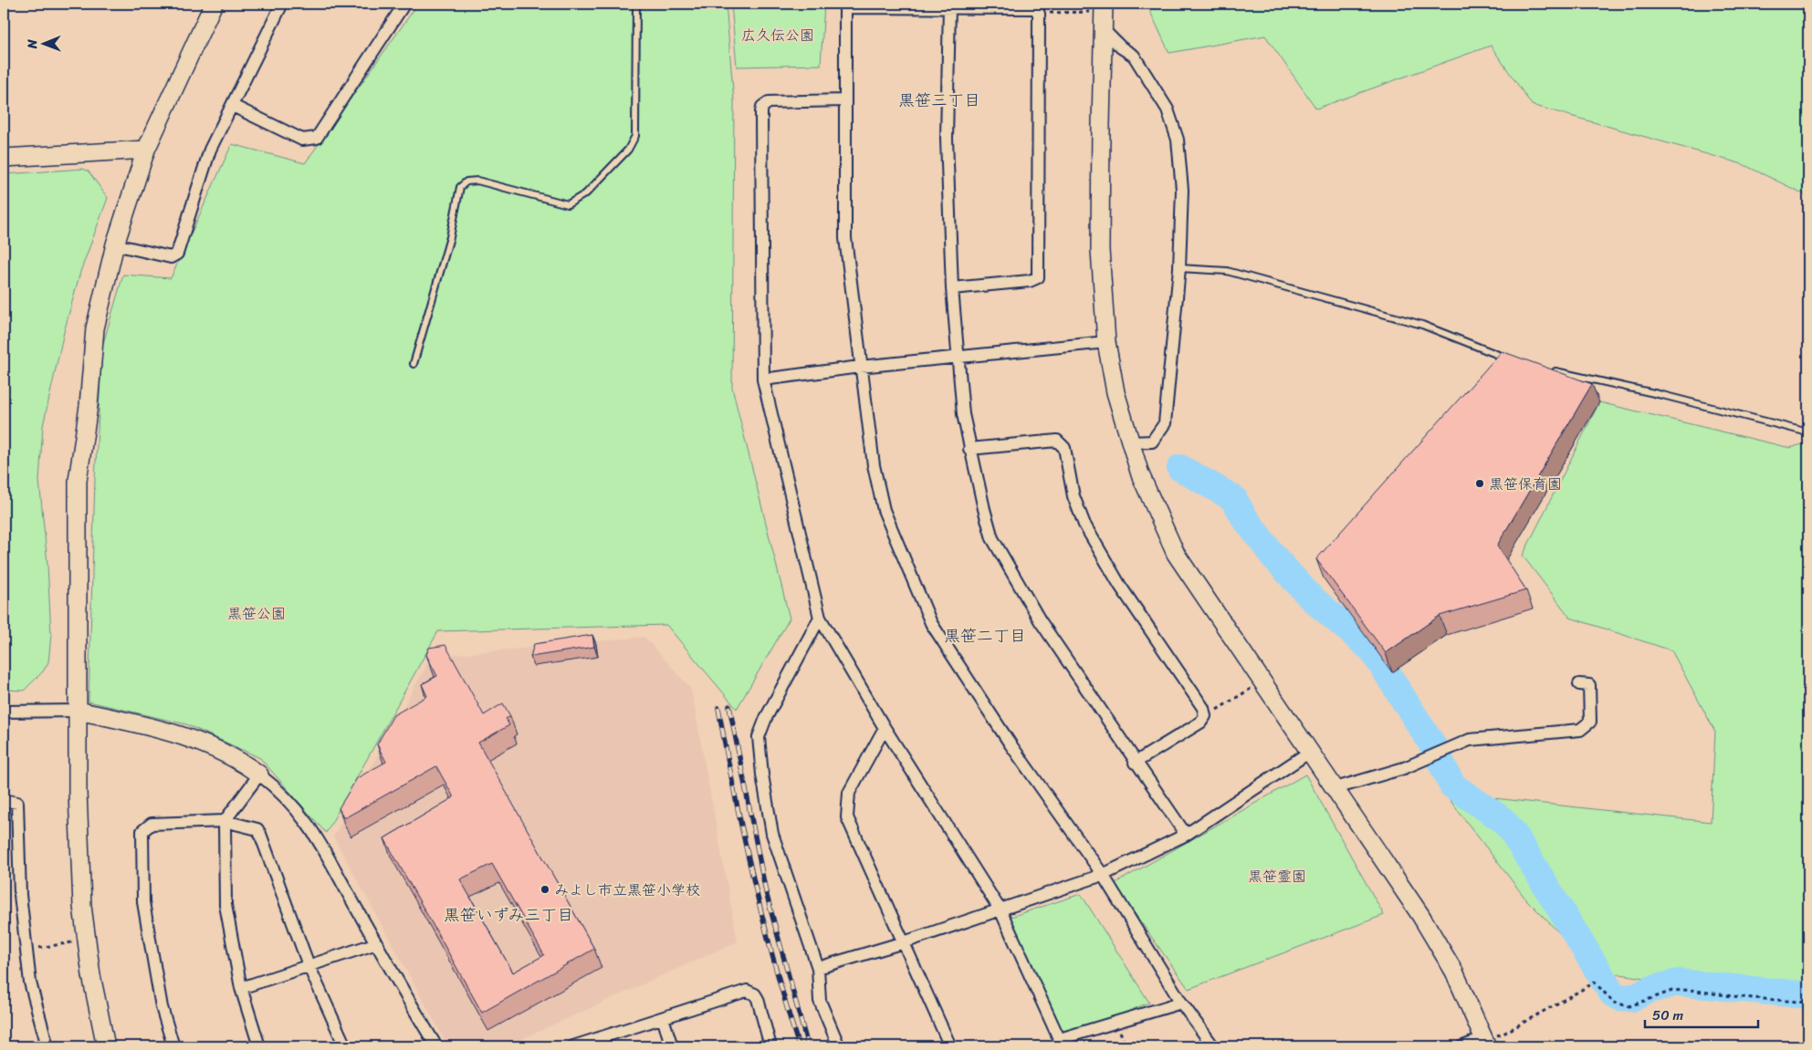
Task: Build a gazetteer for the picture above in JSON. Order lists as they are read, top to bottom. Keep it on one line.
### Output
{"districts":["黒笹三丁目","黒笹二丁目","黒笹いずみ三丁目"],"parks":["広久伝公園","黒笹公園","黒笹霊園"],"places":["黒笹保育園","みよし市立黒笹小学校"],"scale_bar":"50 m","north":"left"}
